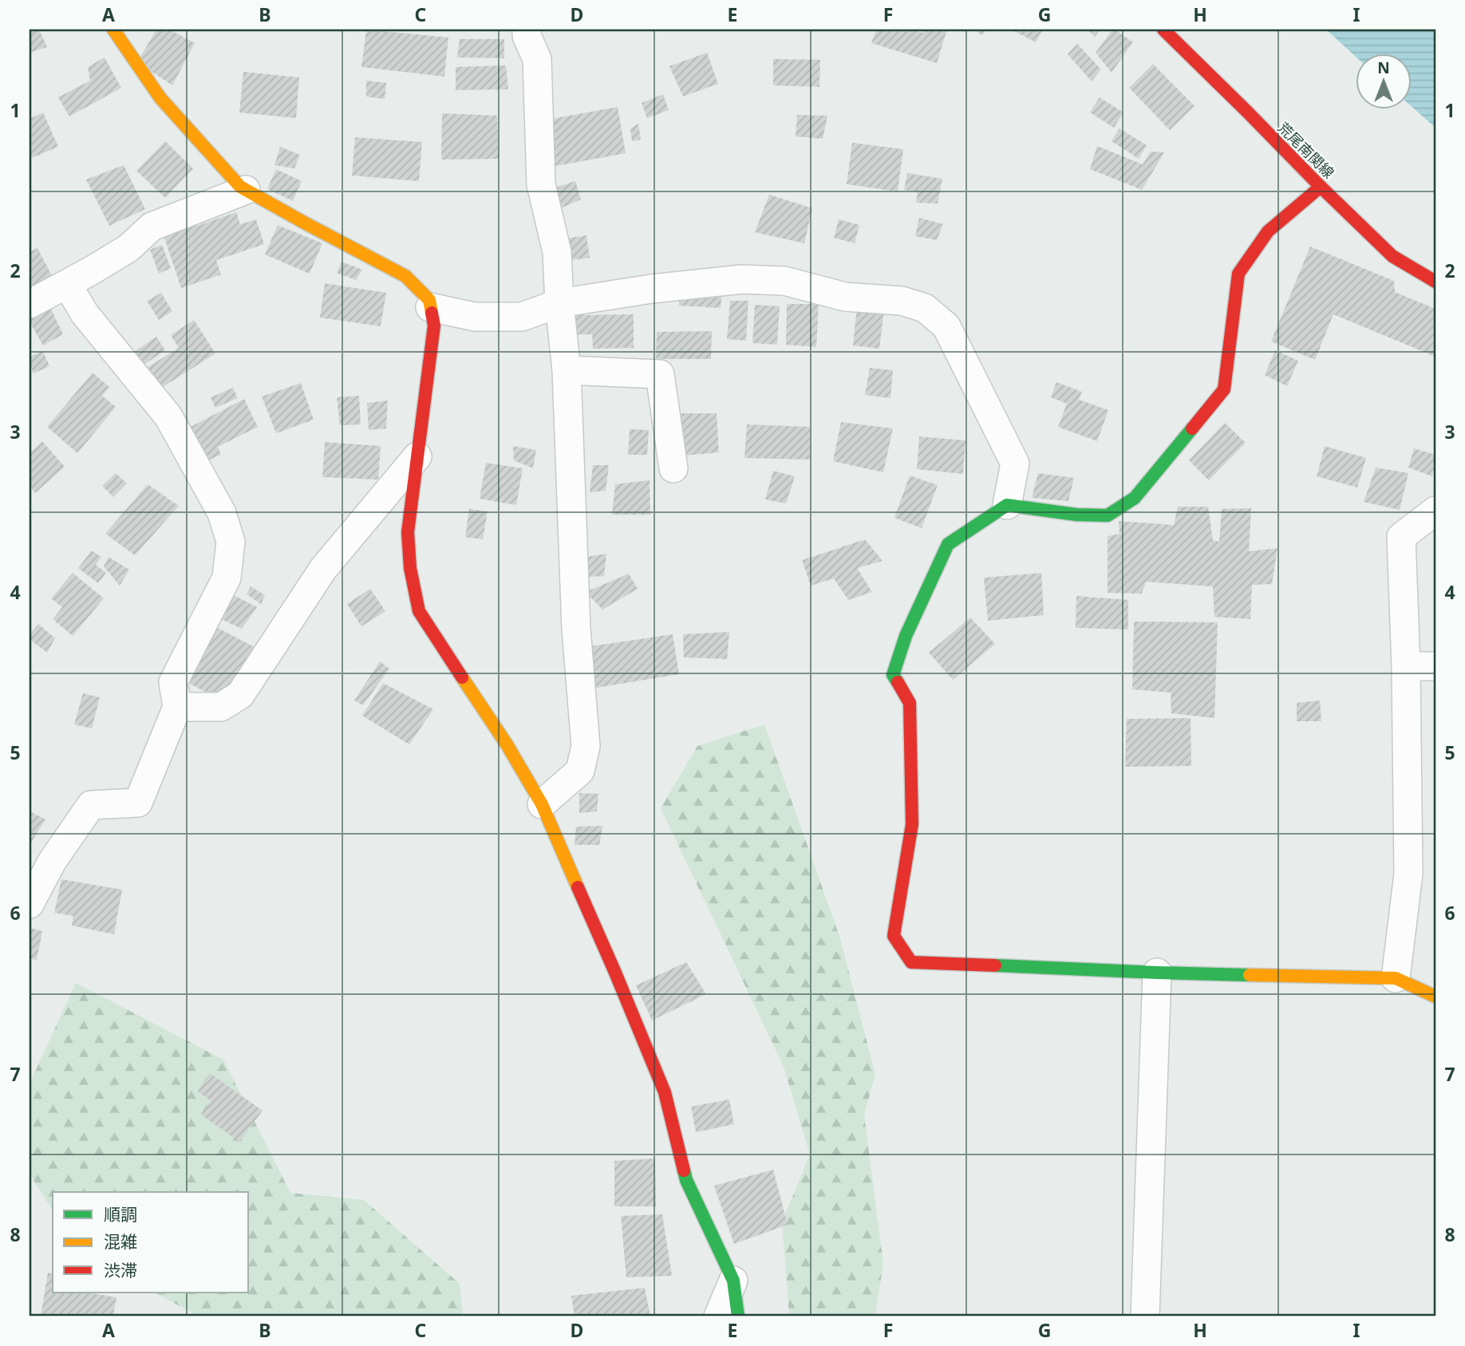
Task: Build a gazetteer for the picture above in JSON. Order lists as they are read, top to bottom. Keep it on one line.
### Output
{"streets":{"street":["荒尾南関線"]},"legend":["順調","混雑","渋滞"],"north":"top","grid":{"columns":["A","B","C","D","E","F","G","H","I"],"rows":["1","2","3","4","5","6","7","8"]}}
